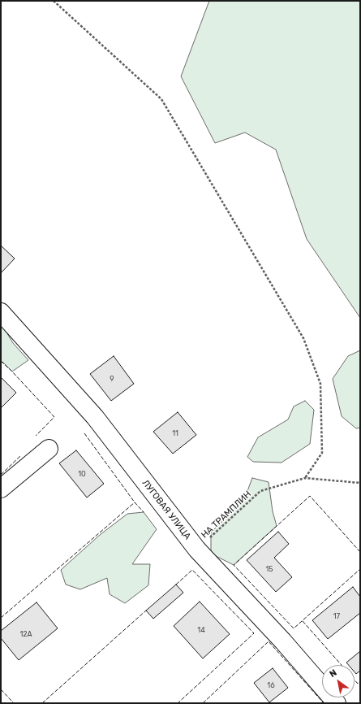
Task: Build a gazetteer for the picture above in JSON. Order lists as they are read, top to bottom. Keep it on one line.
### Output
{"streets":{"street":["ЛУГОВАЯ УЛИЦА"],"path":["НА ТРАМПЛИН"]},"crossings":[["ЛУГОВАЯ УЛИЦА","НА ТРАМПЛИН"]],"house_numbers":["9","11","10","15","17","14","12А","16"],"north":"top left"}
